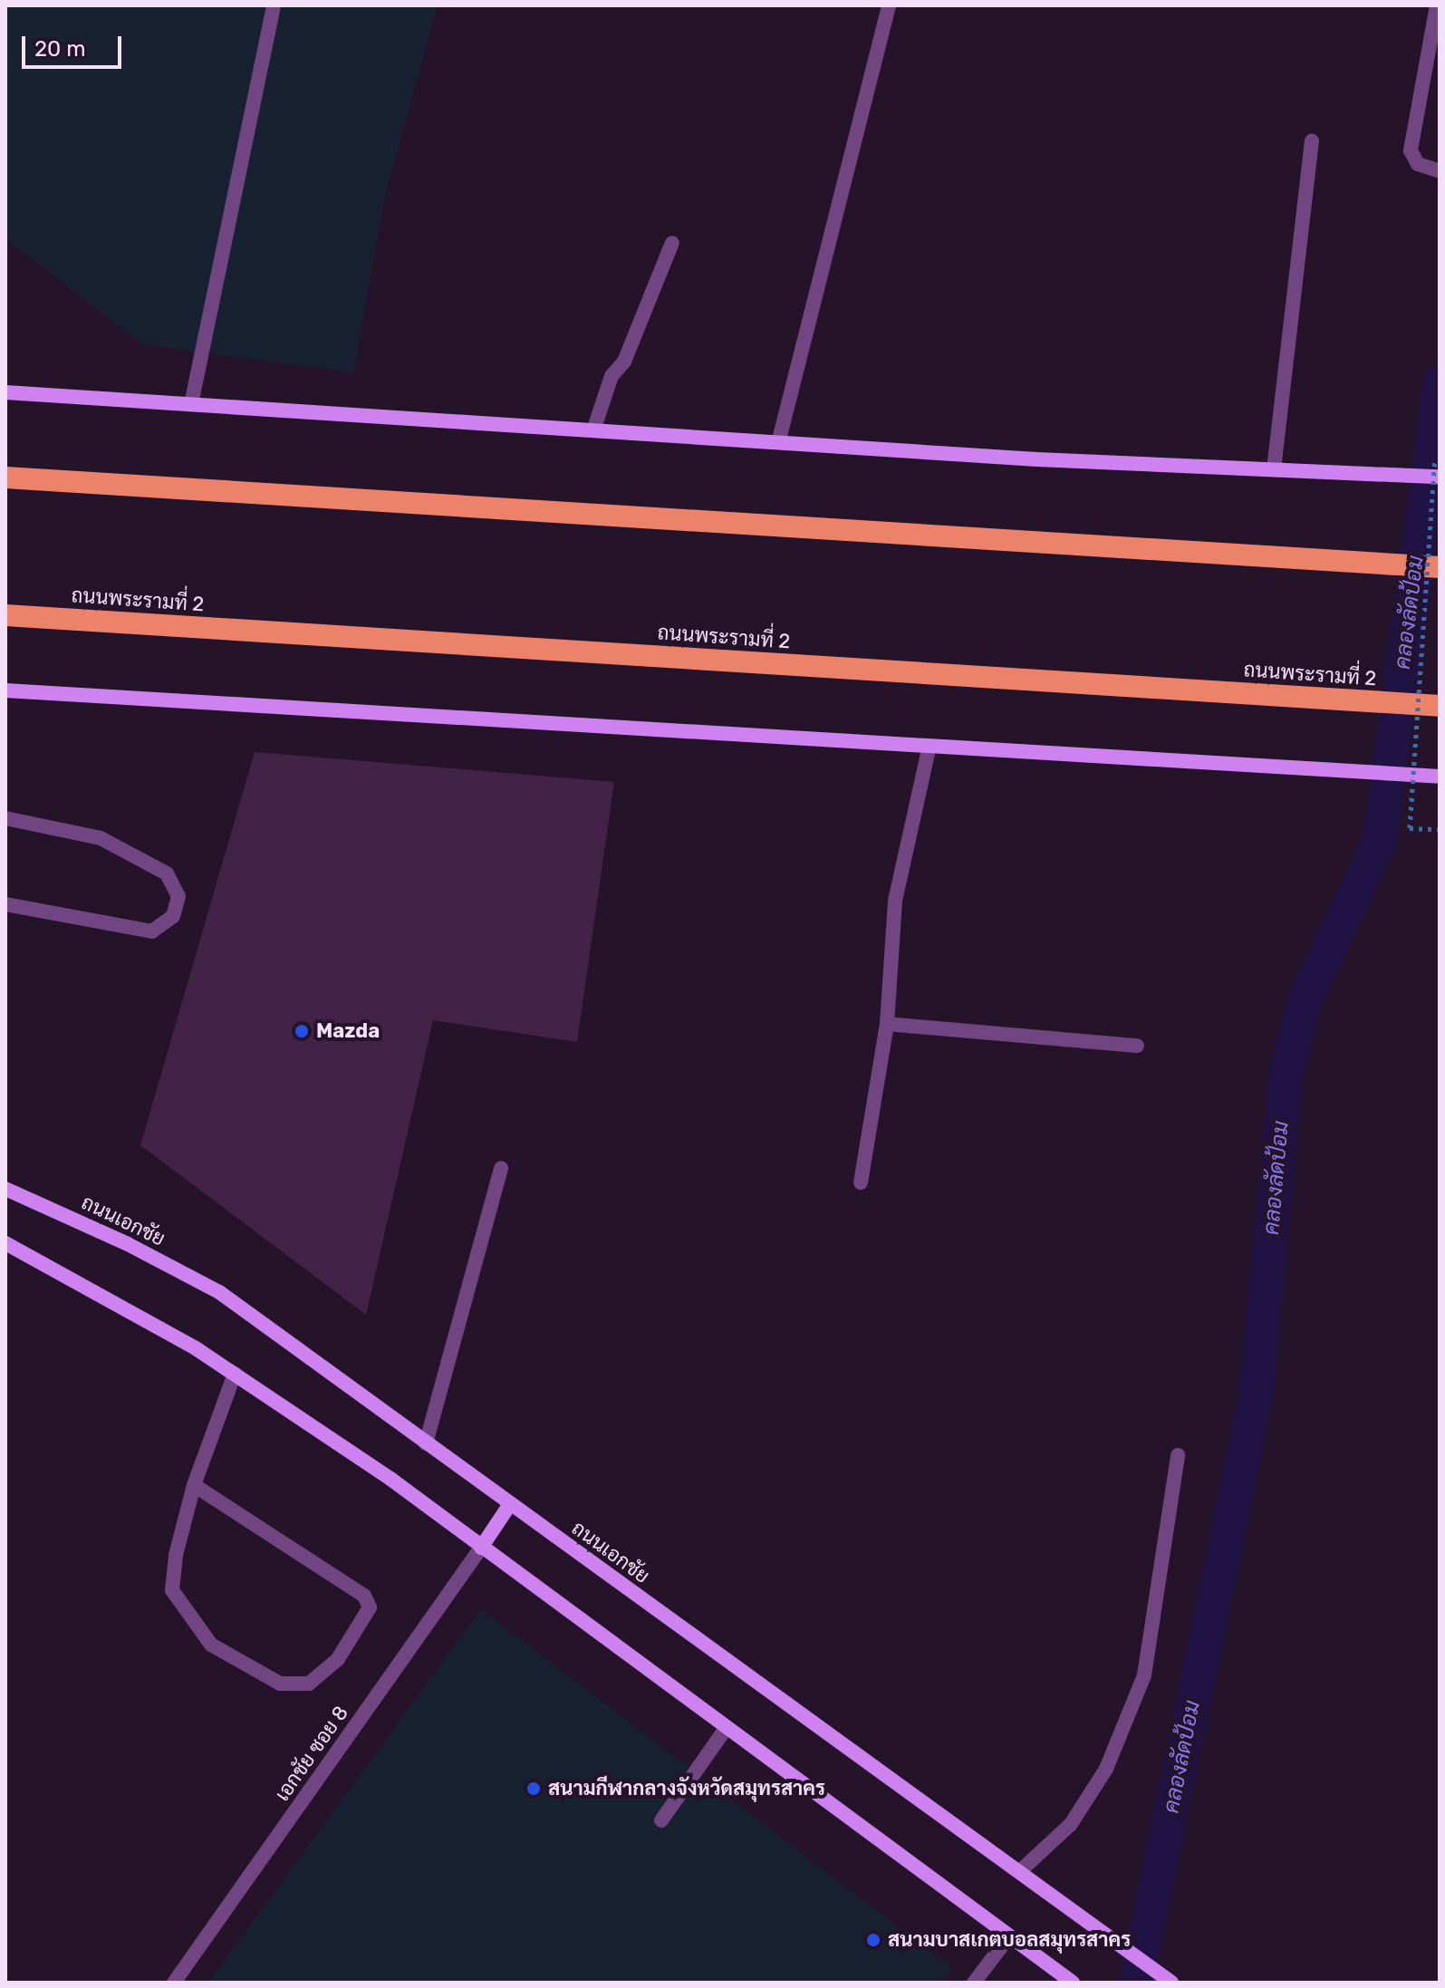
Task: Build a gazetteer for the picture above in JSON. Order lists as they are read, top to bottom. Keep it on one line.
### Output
{"streets":{"highway":["ถนนพระรามที่ 2"],"main road":["ถนนเอกชัย"],"street":["เอกชัย ซอย 8"]},"water":["คลองลัดป้อม"],"places":["Mazda","สนามกีฬากลางจังหวัดสมุทรสาคร","สนามบาสเกตบอลสมุทรสาคร"],"scale_bar":"20 m"}
